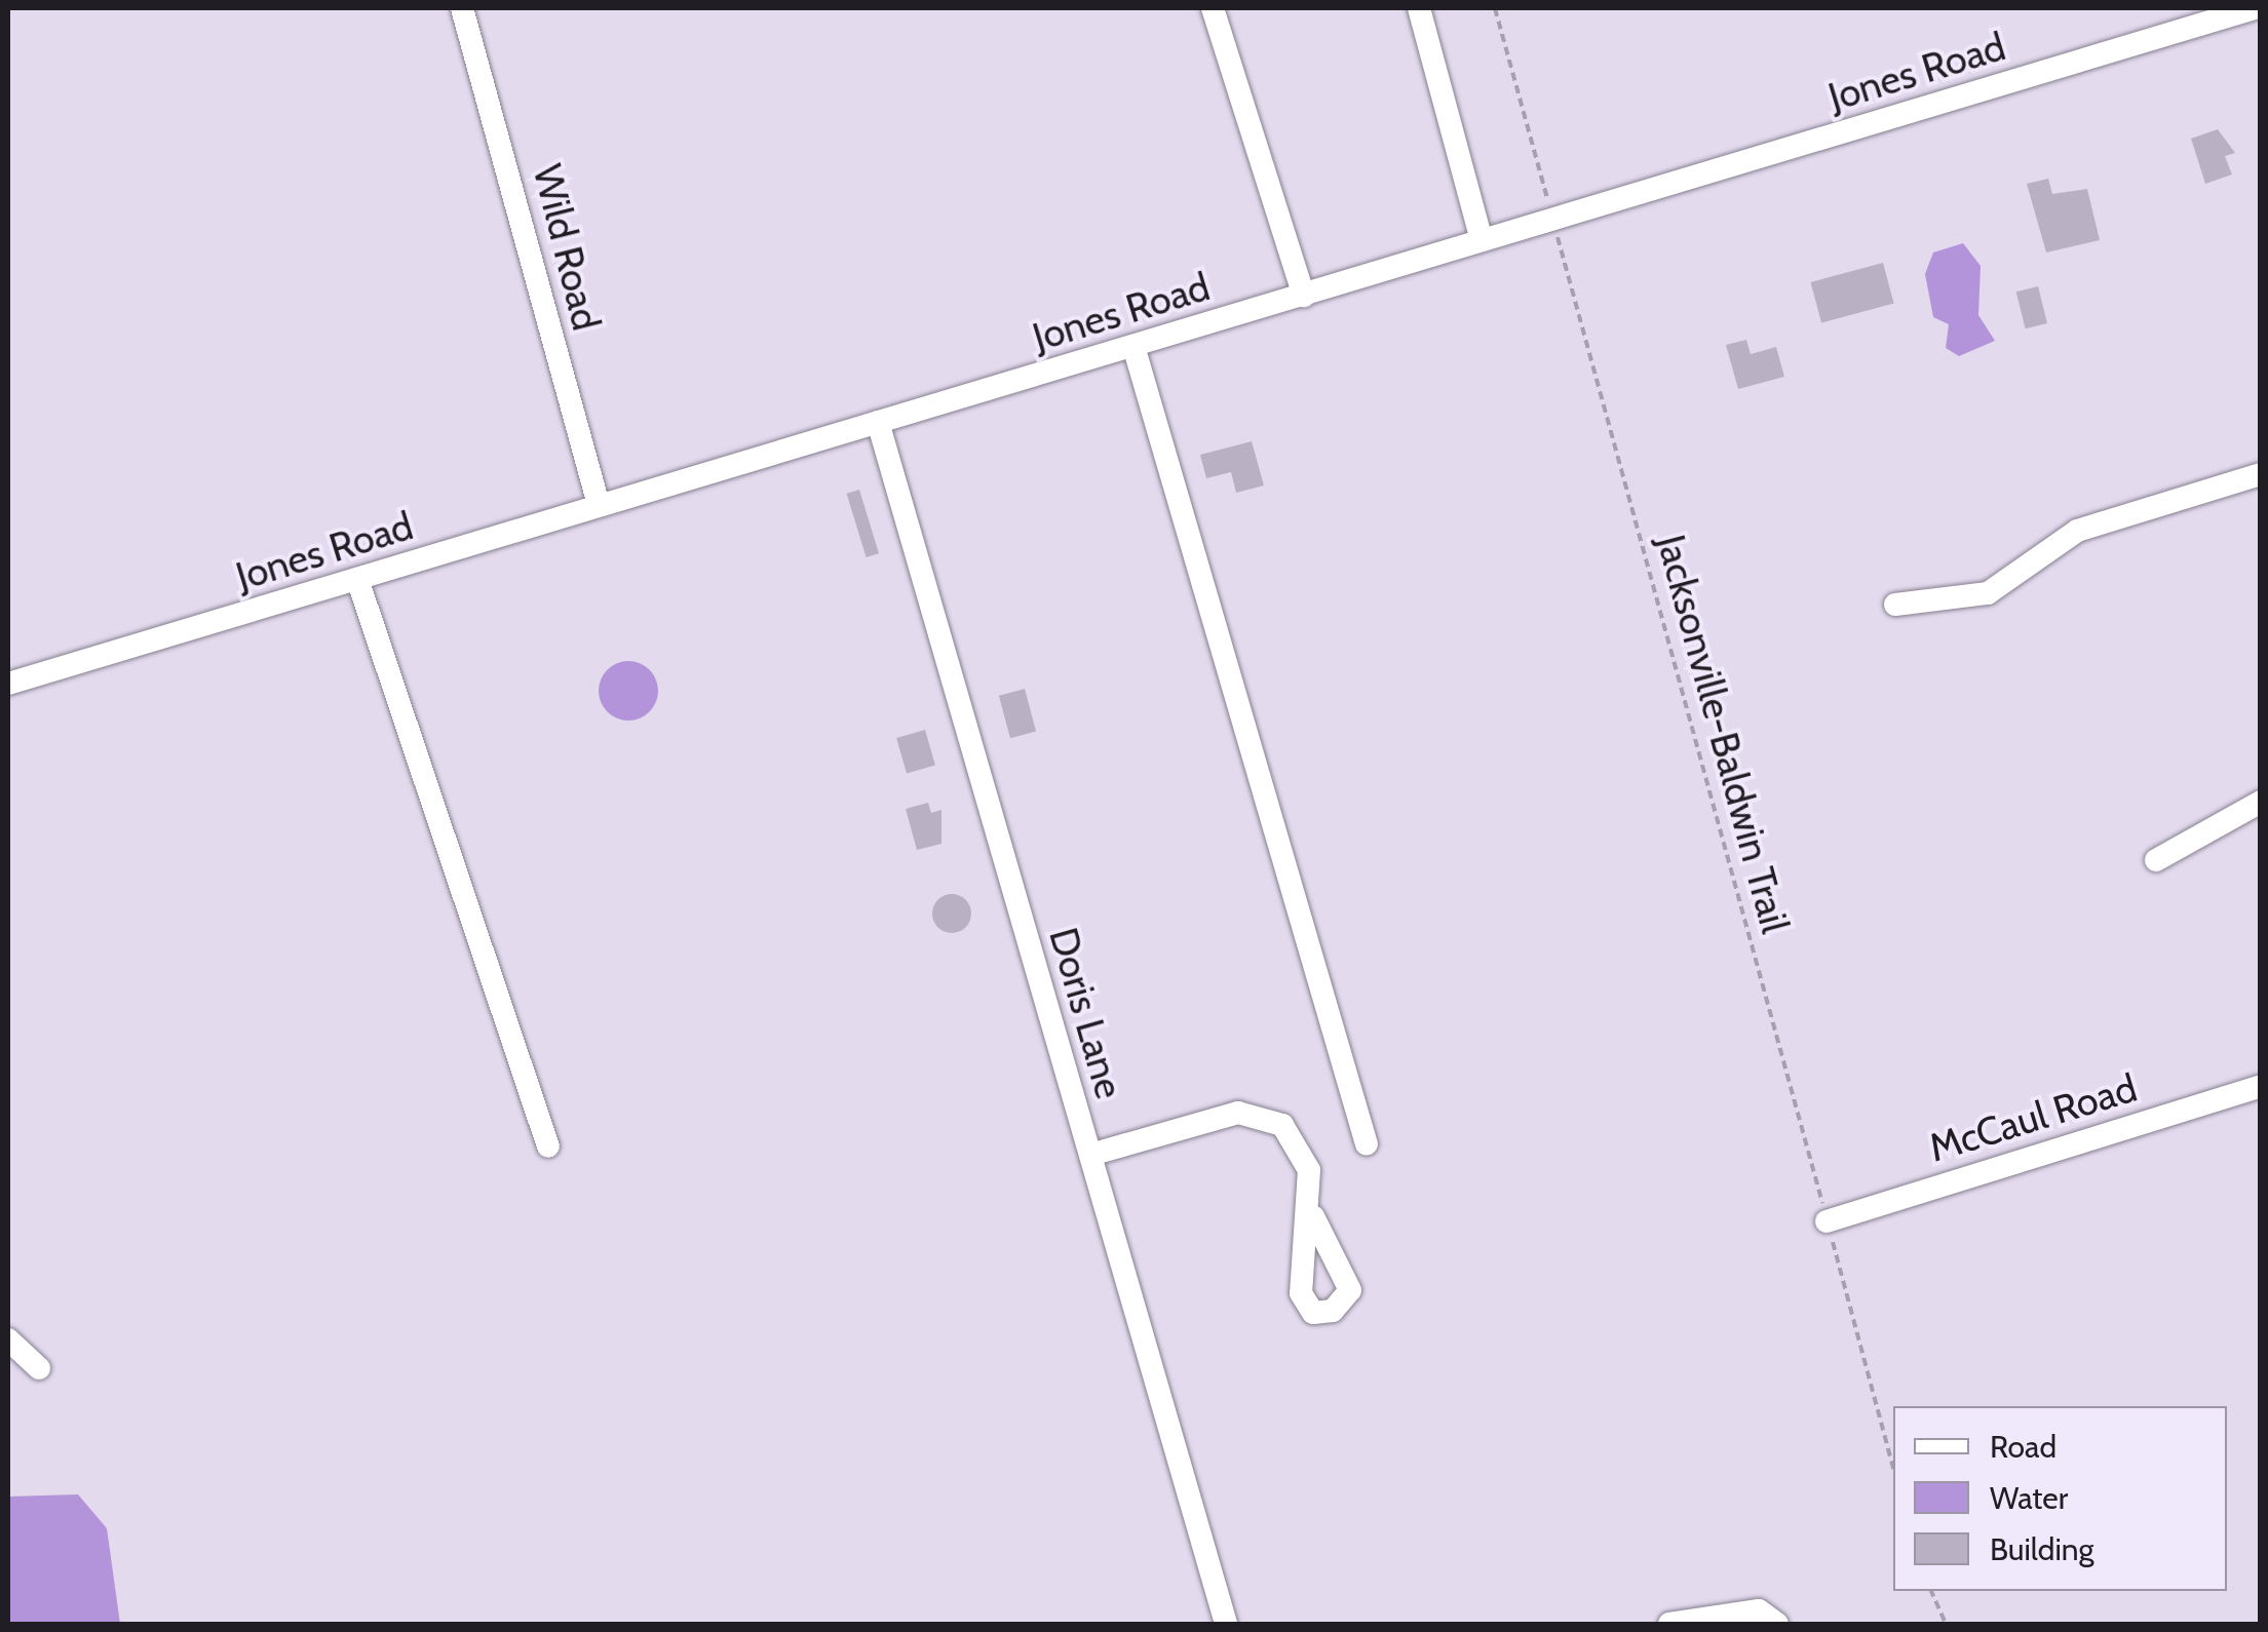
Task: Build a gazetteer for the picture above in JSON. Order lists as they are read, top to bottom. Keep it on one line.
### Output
{"streets":{"street":["Jones Road","Wild Road","Doris Lane","McCaul Road"],"path":["Jacksonville-Baldwin Trail"]},"crossings":[["Jones Road","Wild Road"],["Jones Road","Jacksonville-Baldwin Trail"],["Jones Road","Doris Lane"],["Jacksonville-Baldwin Trail","McCaul Road"]],"legend":["Road","Water","Building"]}
